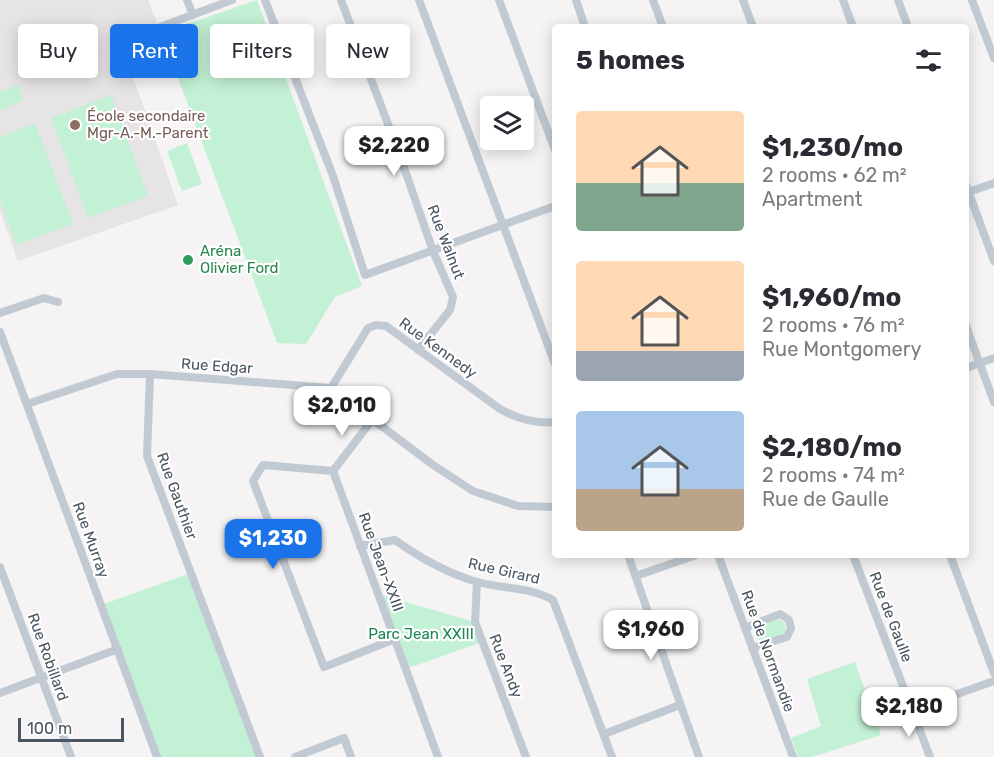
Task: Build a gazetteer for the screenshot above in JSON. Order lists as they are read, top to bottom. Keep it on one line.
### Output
{"streets":{"street":["Rue Walnut","Rue Kennedy","Rue Edgar","Rue Gauthier","Rue Murray","Rue Jean-XXIII","Rue Girard","Rue de Gaulle","Rue de Normandie","Rue Robillard","Rue Andy"]},"crossings":[["Rue Walnut","Rue Kennedy"],["Rue Kennedy","Rue Edgar"],["Rue Edgar","Rue Gauthier"],["Rue Edgar","Rue Murray"],["Rue Jean-XXIII","Rue Girard"],["Rue Girard","Rue Andy"]],"parks":["Parc Jean XXIII"],"places":["École secondaire Mgr-A.-M.-Parent","Aréna Olivier Ford"],"scale_bar":"100 m","page":{"chip":["Buy","Rent","Filters","New"],"heading":"5 homes","list":[{"name":"$1,230/mo","note":"2 rooms · 62 m² · Apartment"},{"name":"$1,960/mo","note":"2 rooms · 76 m² · Rue Montgomery"},{"name":"$2,180/mo","note":"2 rooms · 74 m² · Rue de Gaulle"}],"price":["$2,220","$2,010","$1,230","$1,960","$2,180"],"scale":"100 m"}}
